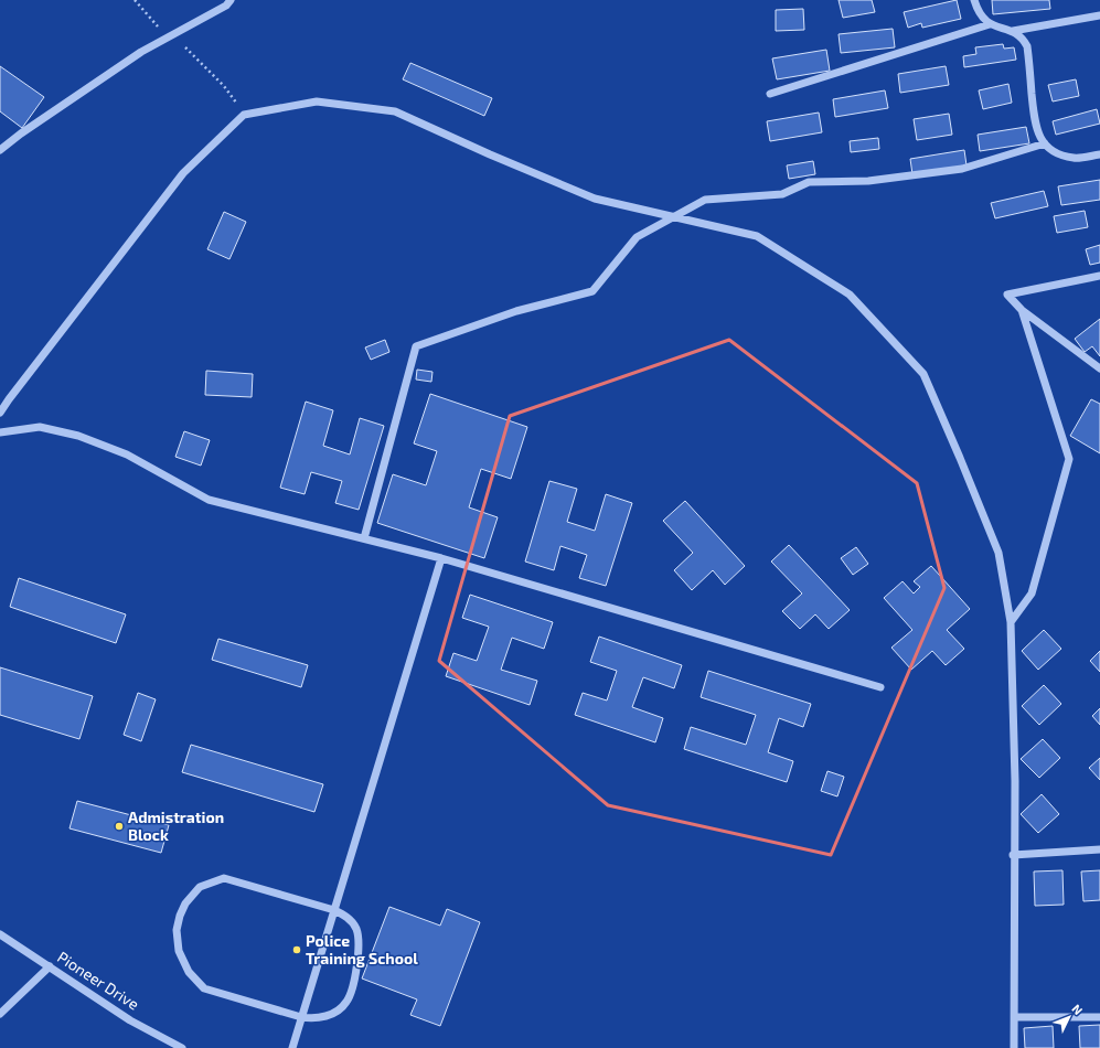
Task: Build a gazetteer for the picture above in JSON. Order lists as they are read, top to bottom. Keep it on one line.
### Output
{"streets":{"street":["Pioneer Drive"]},"places":["Admistration Block","Police Training School"],"north":"top right"}
